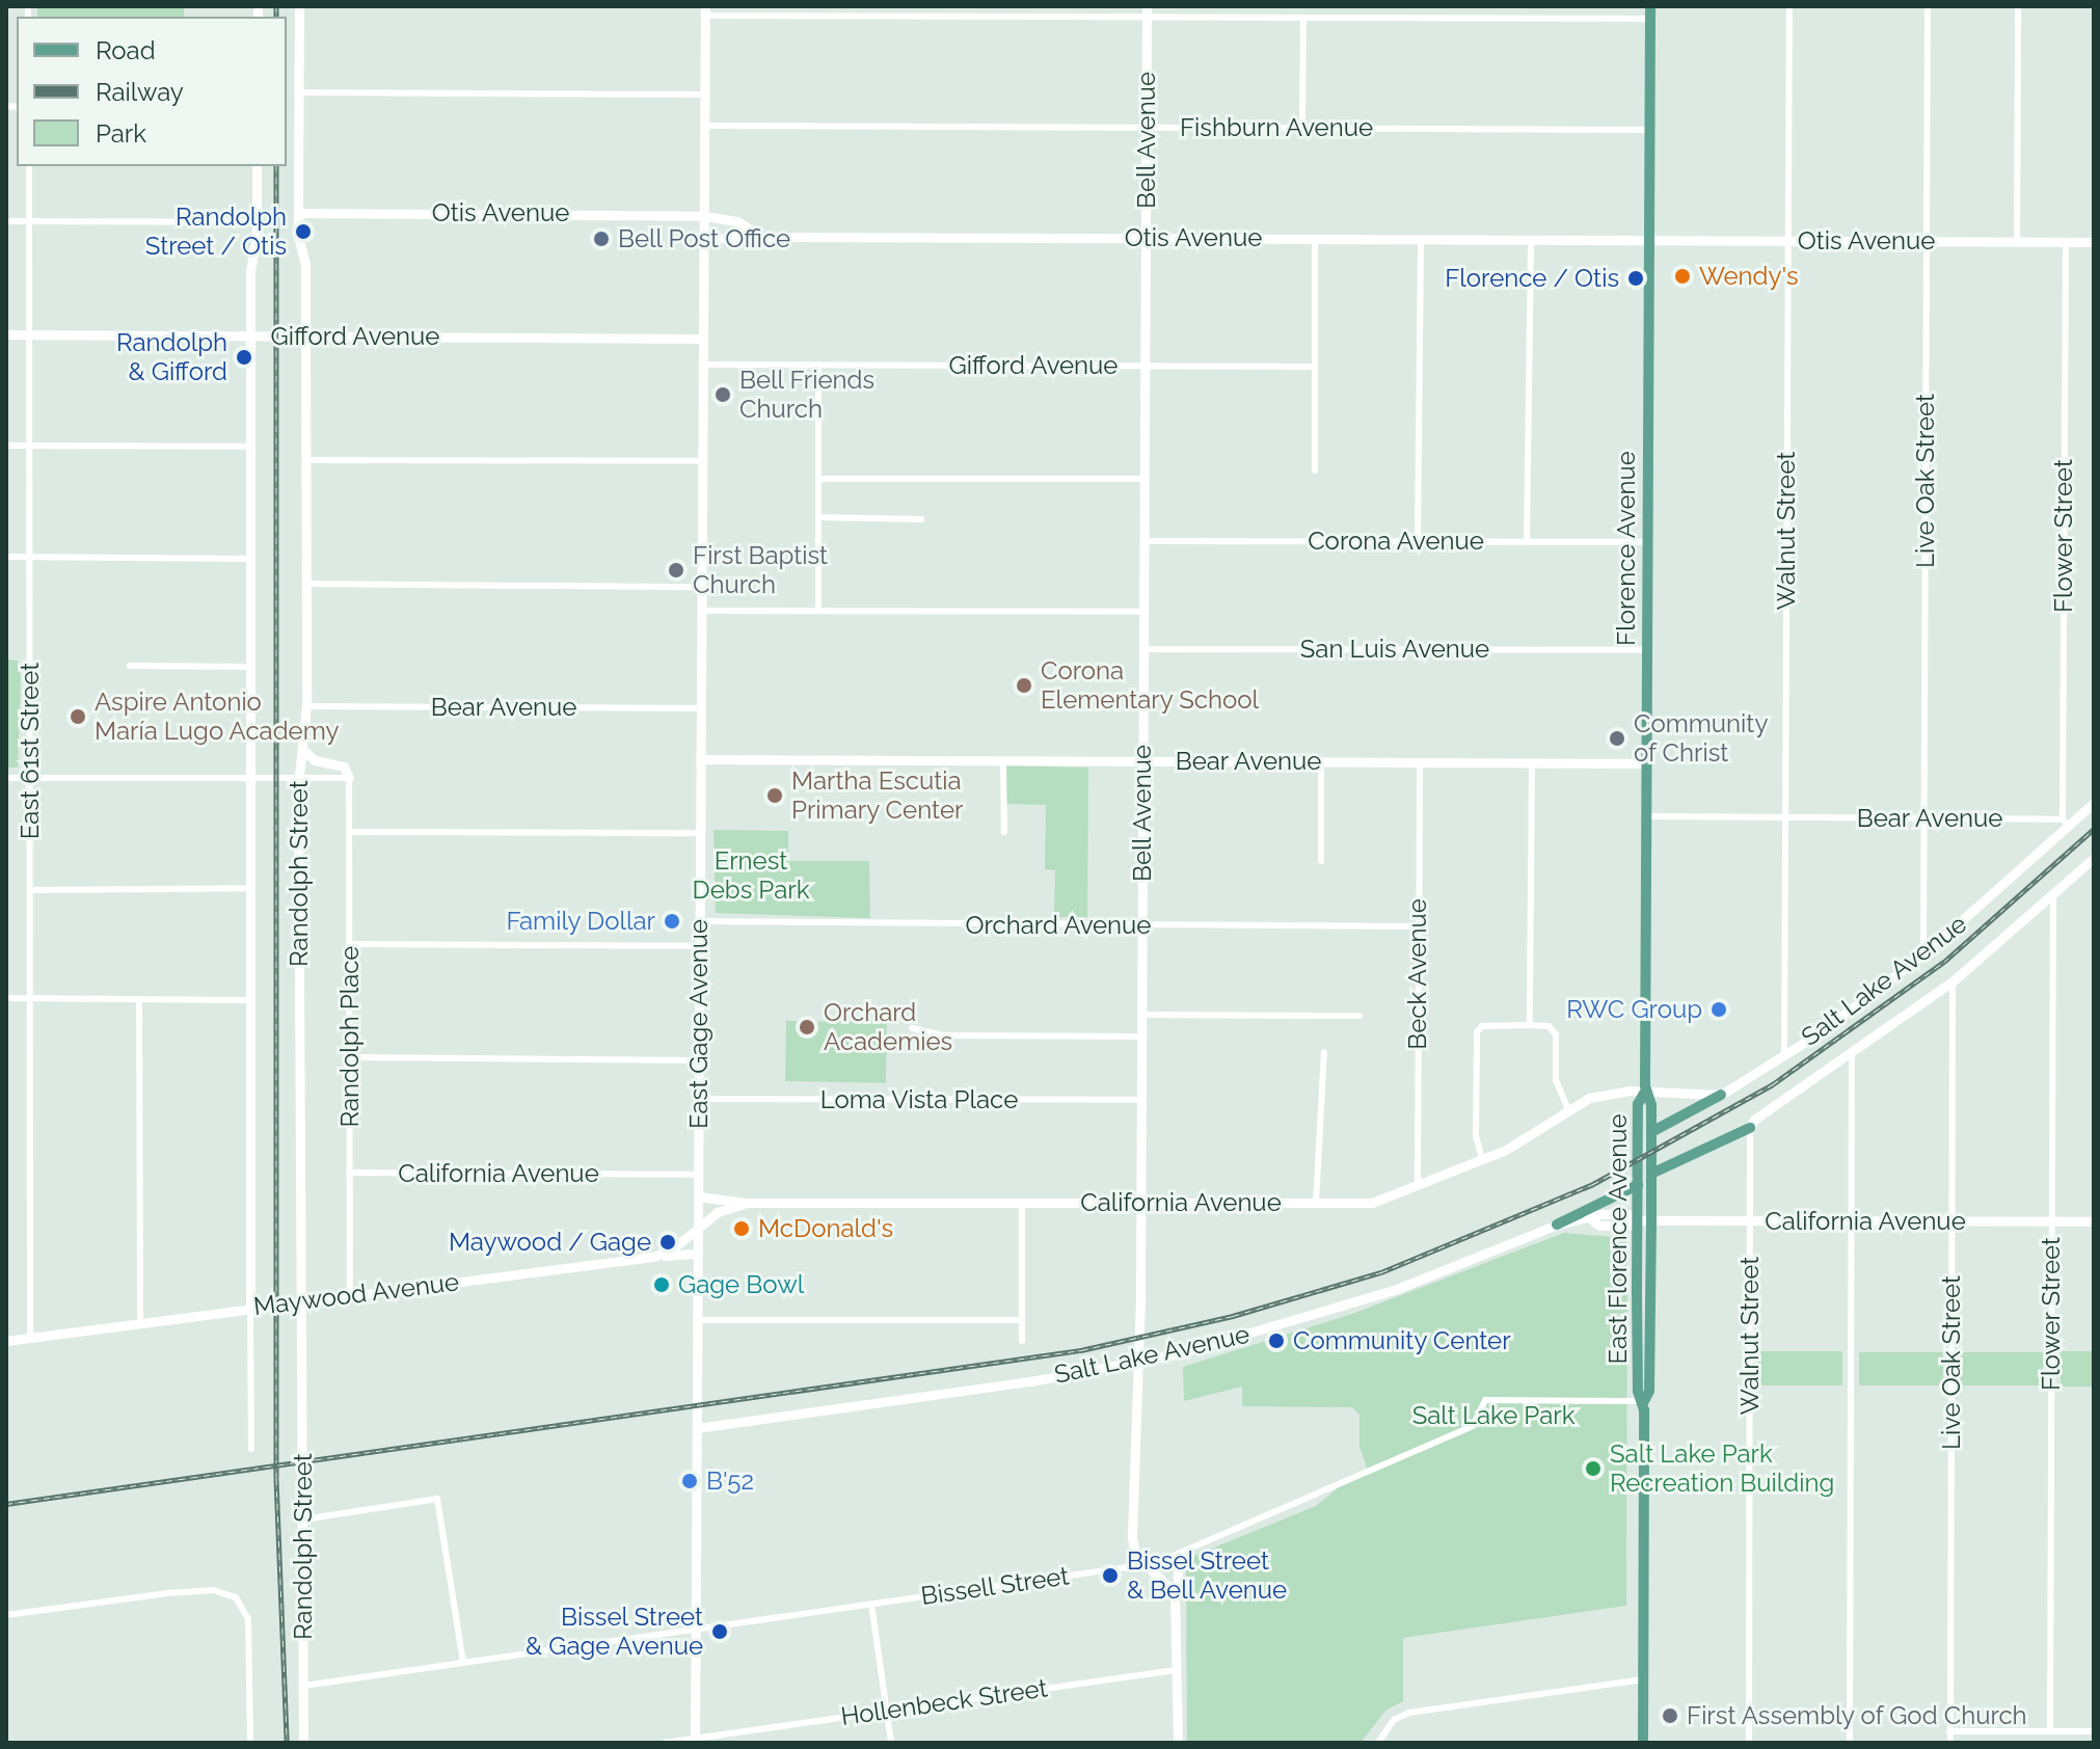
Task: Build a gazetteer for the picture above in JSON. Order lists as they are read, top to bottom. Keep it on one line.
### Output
{"streets":{"main road":["Florence Avenue","East Florence Avenue"],"street":["Fishburn Avenue","Bell Avenue","Otis Avenue","Gifford Avenue","Live Oak Street","Walnut Street","Flower Street","Corona Avenue","San Luis Avenue","Bear Avenue","East 61st Street","Randolph Street","Orchard Avenue","Beck Avenue","Salt Lake Avenue","East Gage Avenue","Randolph Place","Loma Vista Place","California Avenue","Maywood Avenue","Bissell Street","Hollenbeck Street"]},"crossings":[["Fishburn Avenue","Bell Avenue"],["Fishburn Avenue","Florence Avenue"],["Fishburn Avenue","East Gage Avenue"],["Bell Avenue","Otis Avenue"],["Bell Avenue","Gifford Avenue"],["Bell Avenue","Corona Avenue"],["Bell Avenue","San Luis Avenue"],["Bell Avenue","Bear Avenue"],["Bell Avenue","Orchard Avenue"],["Bell Avenue","Salt Lake Avenue"],["Bell Avenue","Loma Vista Place"],["Bell Avenue","California Avenue"],["Bell Avenue","Bissell Street"],["Otis Avenue","Live Oak Street"],["Otis Avenue","Walnut Street"],["Otis Avenue","Flower Street"],["Otis Avenue","Florence Avenue"],["Otis Avenue","Randolph Street"],["Otis Avenue","East Gage Avenue"],["Gifford Avenue","East 61st Street"],["Gifford Avenue","Randolph Street"],["Gifford Avenue","East Gage Avenue"],["Live Oak Street","Bear Avenue"],["Live Oak Street","Salt Lake Avenue"],["Live Oak Street","California Avenue"],["Walnut Street","Bear Avenue"],["Walnut Street","Salt Lake Avenue"],["Walnut Street","California Avenue"],["Flower Street","Bear Avenue"],["Flower Street","Salt Lake Avenue"],["Flower Street","California Avenue"],["Corona Avenue","Florence Avenue"],["Florence Avenue","San Luis Avenue"],["Florence Avenue","Bear Avenue"],["Florence Avenue","California Avenue"],["Florence Avenue","East Florence Avenue"],["Bear Avenue","Randolph Street"],["Bear Avenue","Beck Avenue"],["Bear Avenue","Salt Lake Avenue"],["Bear Avenue","East Gage Avenue"],["East 61st Street","Maywood Avenue"],["Randolph Street","Maywood Avenue"],["Randolph Street","Bissell Street"],["Orchard Avenue","Beck Avenue"],["Orchard Avenue","East Gage Avenue"],["Beck Avenue","California Avenue"],["Salt Lake Avenue","East Gage Avenue"],["Salt Lake Avenue","California Avenue"],["Salt Lake Avenue","East Florence Avenue"],["East Gage Avenue","Loma Vista Place"],["East Gage Avenue","California Avenue"],["East Gage Avenue","Maywood Avenue"],["East Gage Avenue","Bissell Street"],["East Gage Avenue","Hollenbeck Street"],["Randolph Place","California Avenue"],["Randolph Place","Maywood Avenue"],["California Avenue","East Florence Avenue"],["California Avenue","Maywood Avenue"],["East Florence Avenue","Bissell Street"]],"parks":["Ernest Debs Park","Salt Lake Park"],"places":["Randolph Street / Otis","Bell Post Office","Wendy's","Florence / Otis","Randolph & Gifford","Bell Friends Church","First Baptist Church","Corona Elementary School","Aspire Antonio María Lugo Academy","Community of Christ","Martha Escutia Primary Center","Family Dollar","RWC Group","Orchard Academies","McDonald's","Maywood / Gage","Gage Bowl","Community Center","Salt Lake Park Recreation Building","B'52","Bissel Street & Bell Avenue","Bissel Street & Gage Avenue","First Assembly of God Church"],"legend":["Road","Railway","Park"]}
